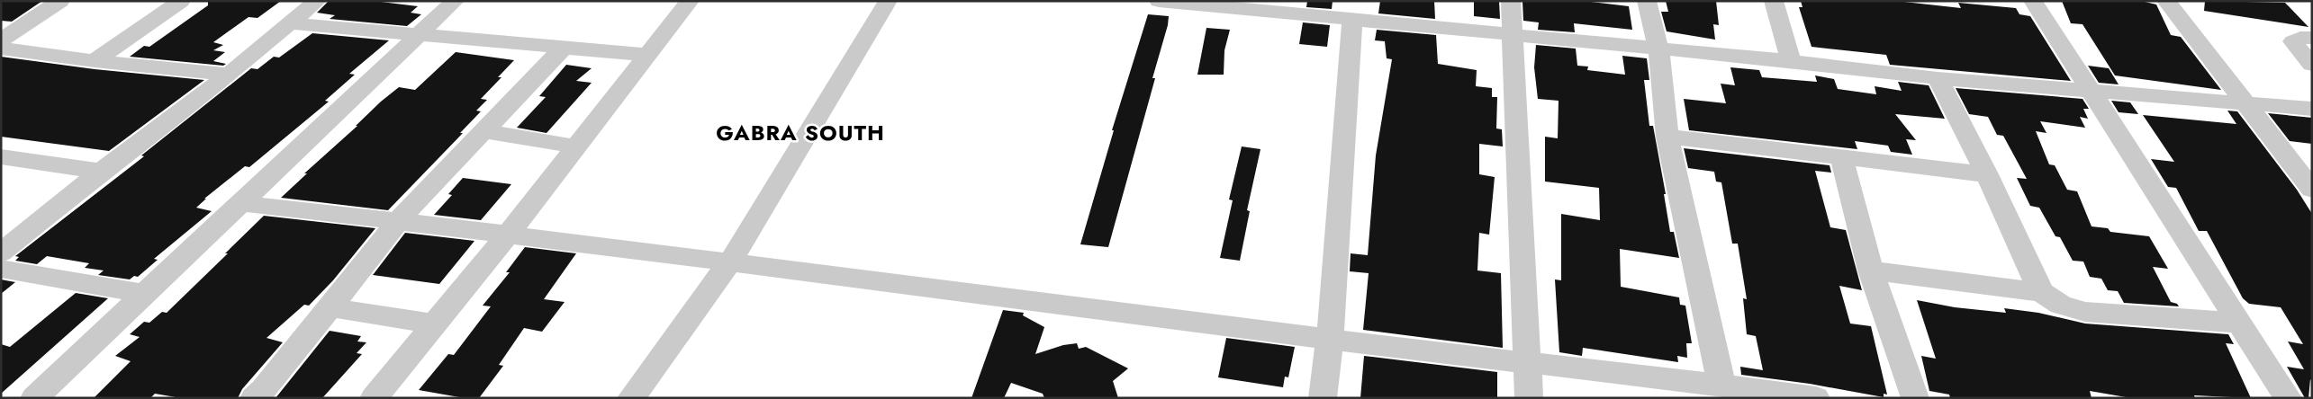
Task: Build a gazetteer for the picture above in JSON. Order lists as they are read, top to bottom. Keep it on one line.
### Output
{"districts":["GABRA SOUTH"]}
